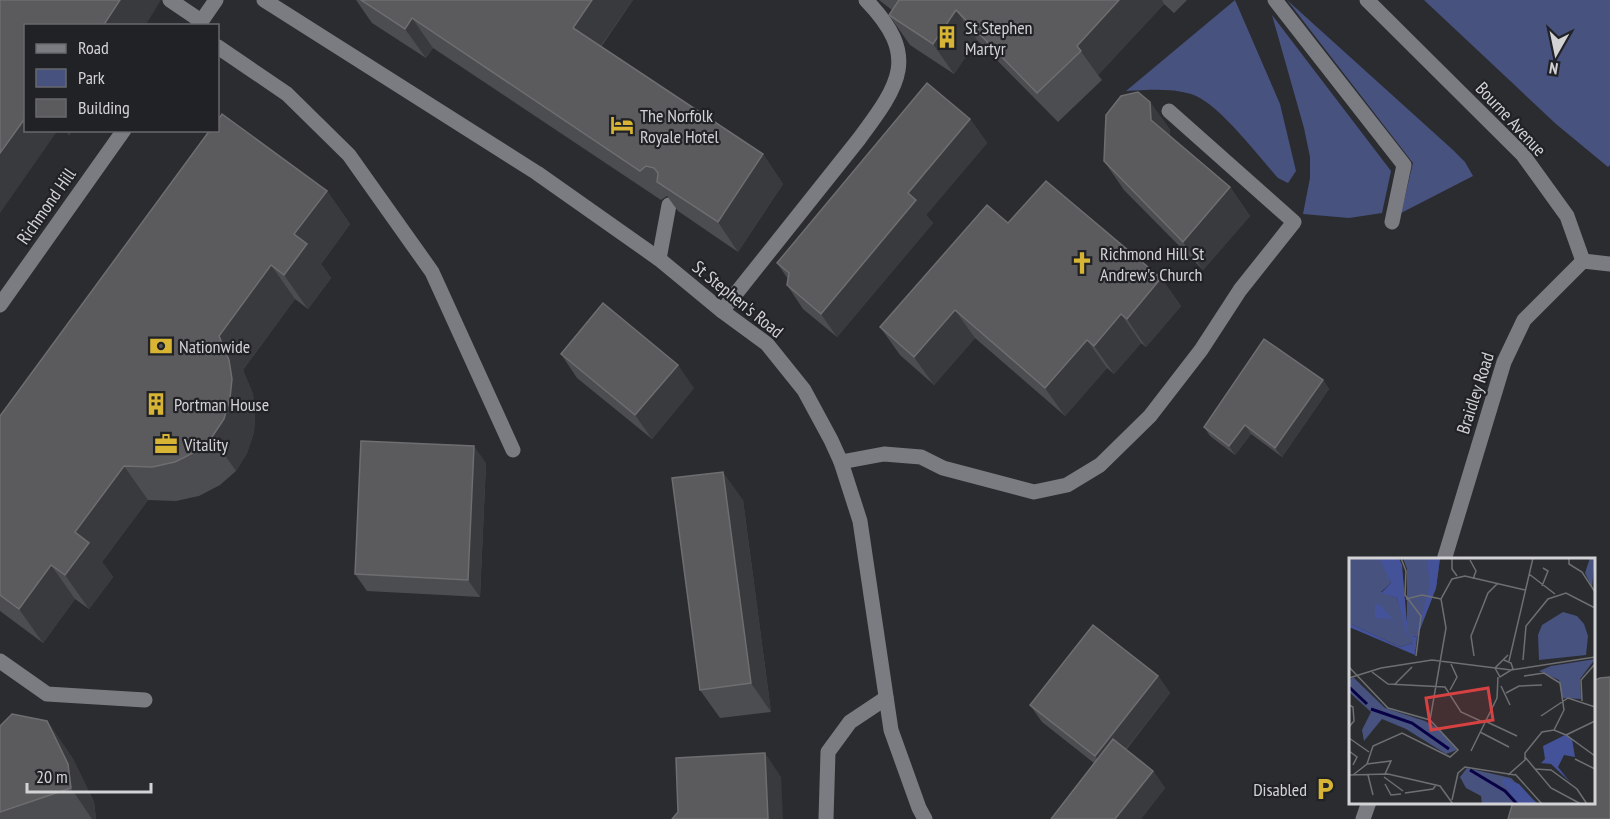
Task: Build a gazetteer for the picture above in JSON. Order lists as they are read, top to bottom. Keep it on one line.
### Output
{"streets":{"street":["Bourne Avenue","Richmond Hill","St Stephen's Road","Braidley Road"]},"crossings":[["Bourne Avenue","Braidley Road"]],"places":{"building":["St Stephen Martyr","Portman House"],"hotel":["The Norfolk Royale Hotel"],"church":["Richmond Hill St Andrew's Church"],"bank":["Nationwide"],"office":["Vitality"],"parking":["Disabled"]},"legend":["Road","Park","Building"],"scale_bar":"20 m","north":"bottom"}
